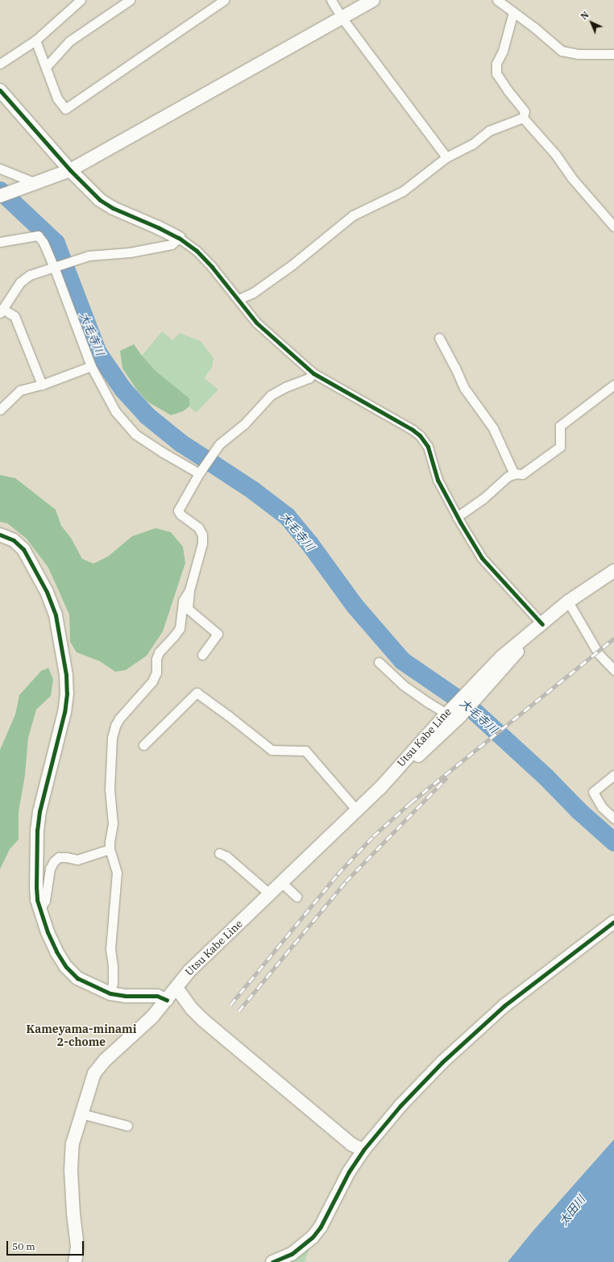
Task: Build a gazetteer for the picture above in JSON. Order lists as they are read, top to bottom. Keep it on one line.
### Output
{"streets":{"street":["Utsu Kabe Line"]},"districts":["Kameyama-minami 2-chome"],"water":["大毛寺川","太田川"],"scale_bar":"50 m","north":"top left"}
